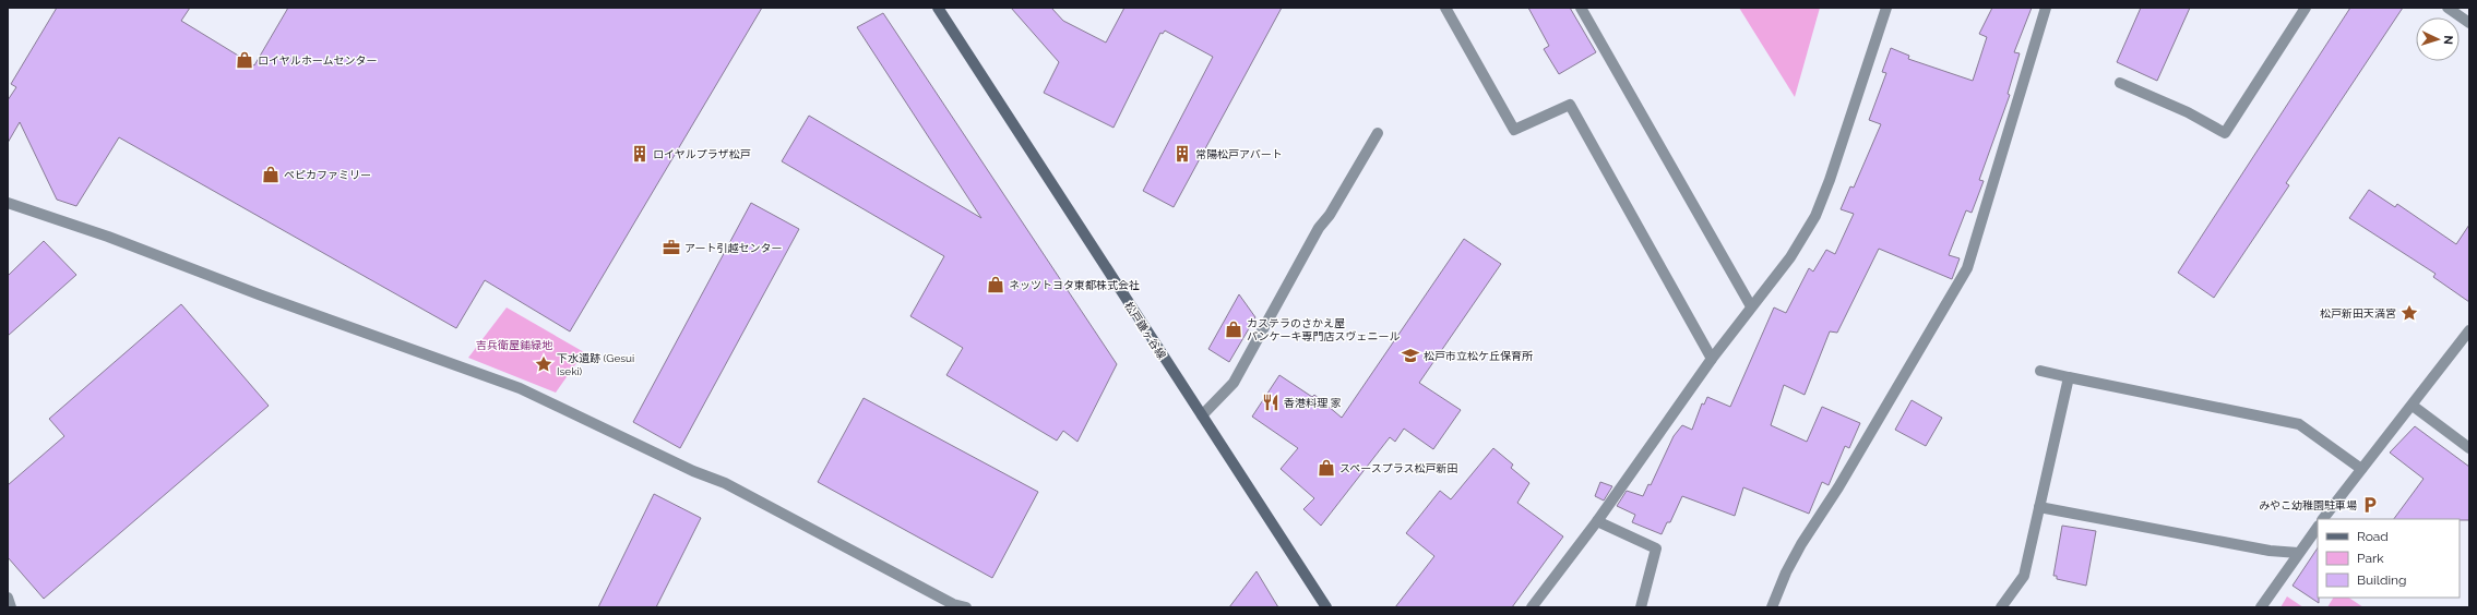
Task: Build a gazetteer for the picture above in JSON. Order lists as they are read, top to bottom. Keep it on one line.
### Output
{"streets":{"main road":["松戸鎌ヶ谷線"]},"parks":["吉兵衛屋鋪緑地"],"places":{"shop":["ロイヤルホームセンター","ペピカファミリー","ネッツトヨタ東都株式会社","カステラのさかえ屋 パンケーキ専門店スヴェニール","スペースプラス松戸新田"],"building":["ロイヤルプラザ松戸","常陽松戸アパート"],"office":["アート引越センター"],"place":["松戸新田天満宮","下水遺跡 (Gesui Iseki)"],"school or university":["松戸市立松ケ丘保育所"],"restaurant":["香港料理 家"],"parking":["みやこ幼稚園駐車場"]},"legend":["Road","Park","Building"],"north":"right"}
